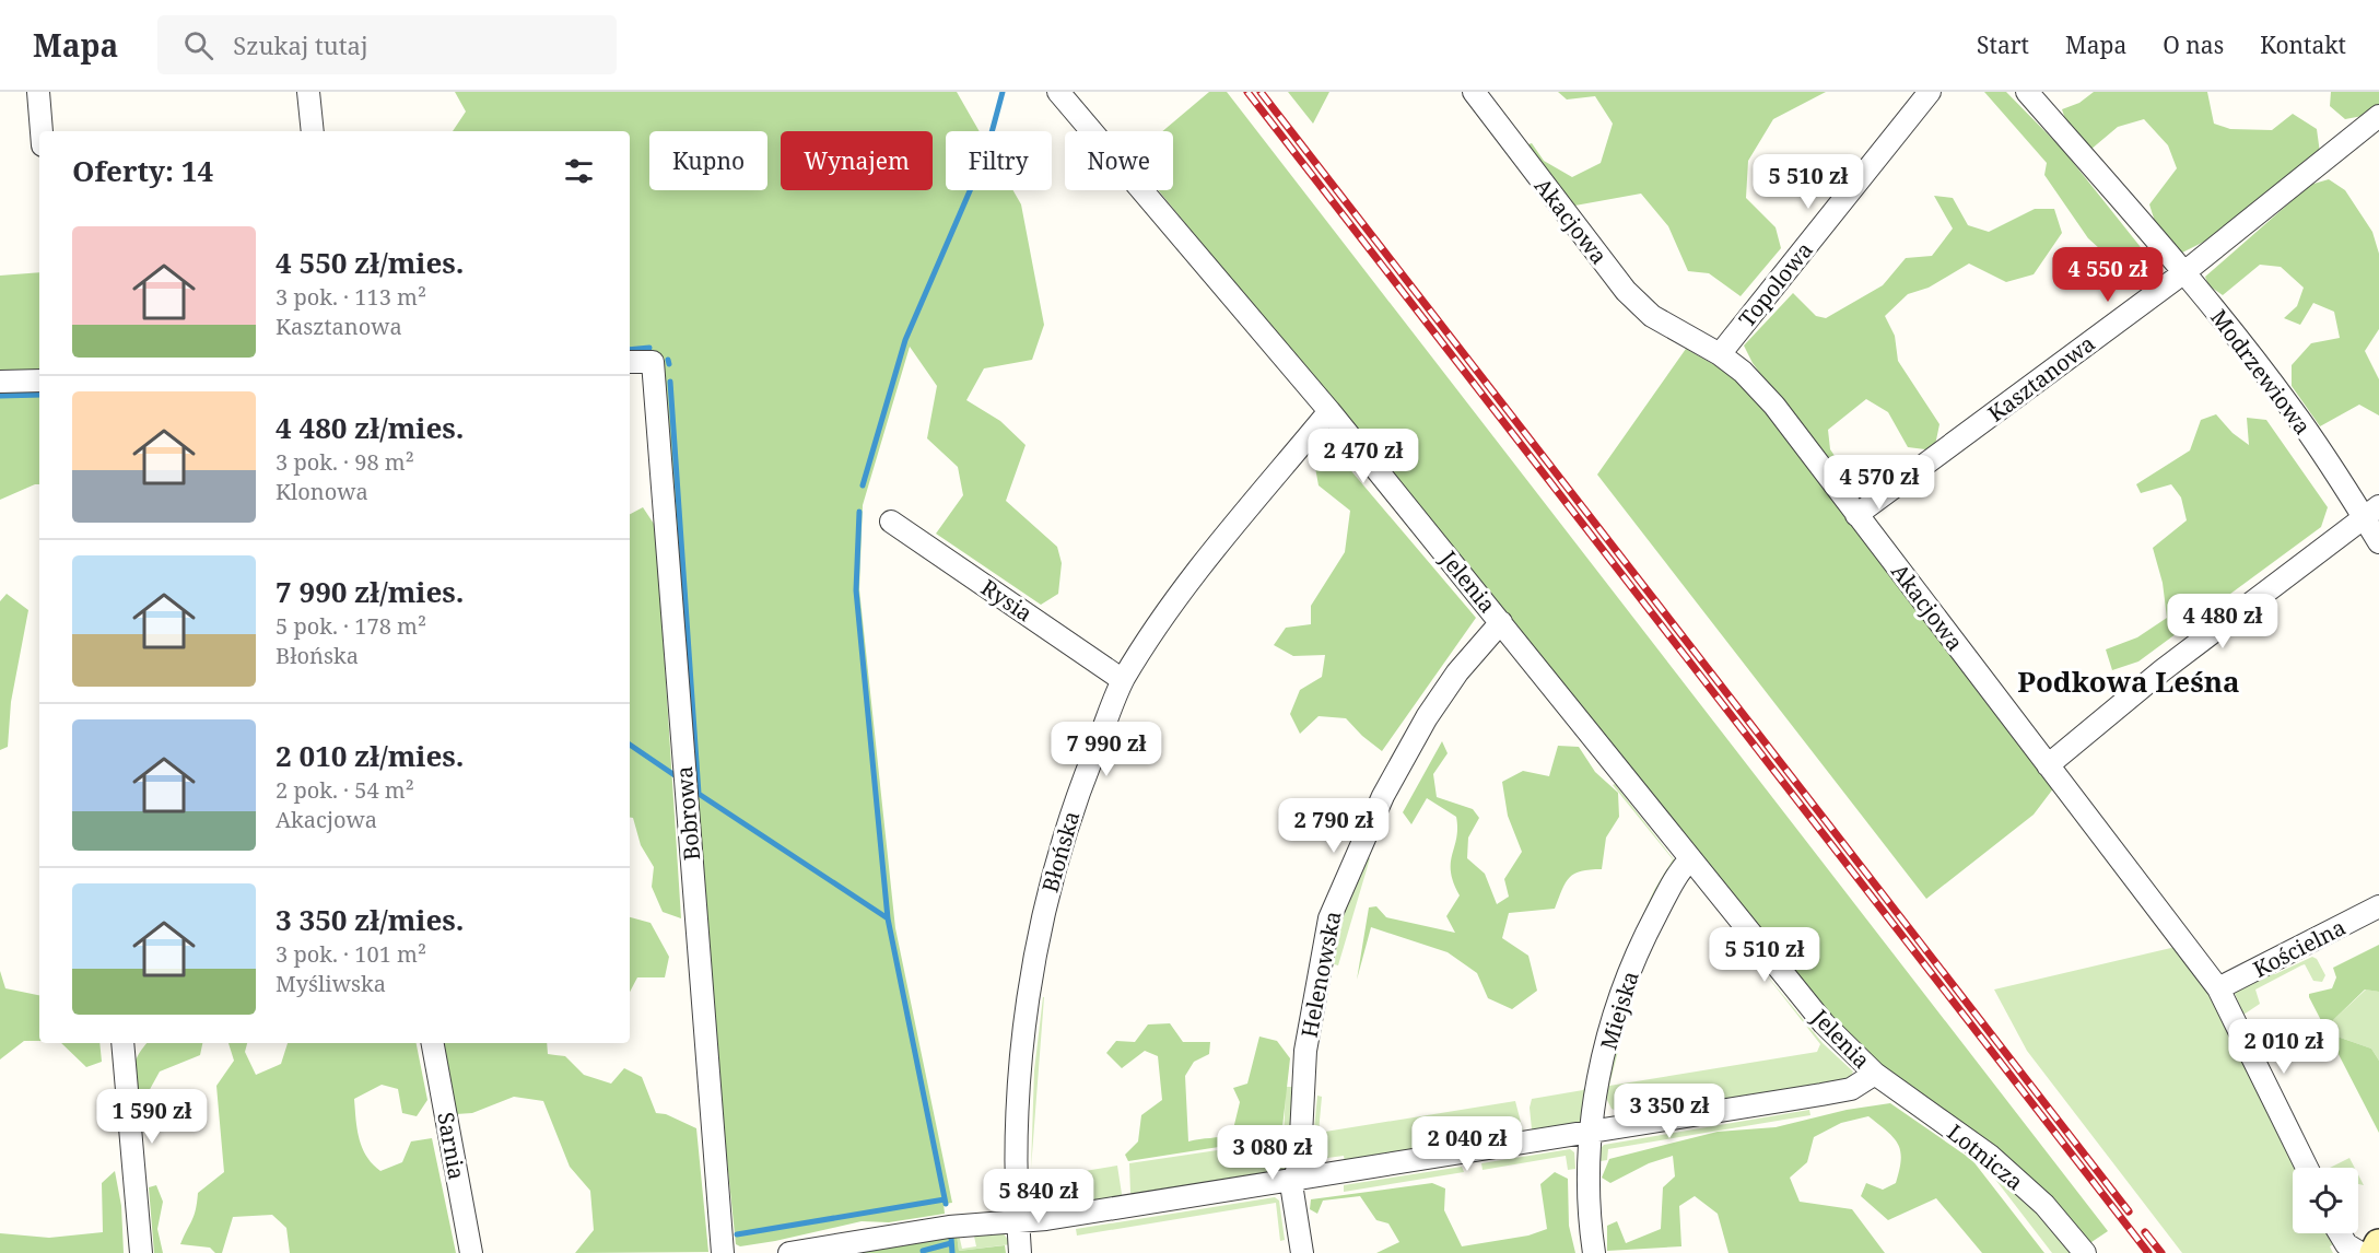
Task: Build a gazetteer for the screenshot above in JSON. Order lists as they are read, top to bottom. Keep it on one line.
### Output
{"streets":{"street":["Akacjowa","Topolowa","Modrzewiowa","Kasztanowa","Jelenia","Rysia","Bobrowa","Błońska","Kościelna","Helenowska","Miejska","Sarnia","Lotnicza"]},"crossings":[["Akacjowa","Topolowa"],["Akacjowa","Kasztanowa"],["Akacjowa","Kościelna"],["Modrzewiowa","Kasztanowa"],["Jelenia","Błońska"],["Jelenia","Helenowska"],["Jelenia","Miejska"],["Jelenia","Lotnicza"],["Rysia","Błońska"]],"districts":["Podkowa Leśna"],"page":{"header":"Mapa","search":"Szukaj tutaj","nav":["Start","Mapa","O nas","Kontakt"],"chip":["Kupno","Wynajem","Filtry","Nowe"],"heading":"Oferty: 14","price":["5 510 zł","4 550 zł","2 470 zł","4 570 zł","4 480 zł","7 990 zł","2 790 zł","5 510 zł","2 010 zł","3 350 zł","1 590 zł","2 040 zł","3 080 zł","5 840 zł"],"list":[{"name":"4 550 zł/mies.","note":"3 pok. · 113 m² · Kasztanowa"},{"name":"4 480 zł/mies.","note":"3 pok. · 98 m² · Klonowa"},{"name":"7 990 zł/mies.","note":"5 pok. · 178 m² · Błońska"},{"name":"2 010 zł/mies.","note":"2 pok. · 54 m² · Akacjowa"},{"name":"3 350 zł/mies.","note":"3 pok. · 101 m² · Myśliwska"}]}}
